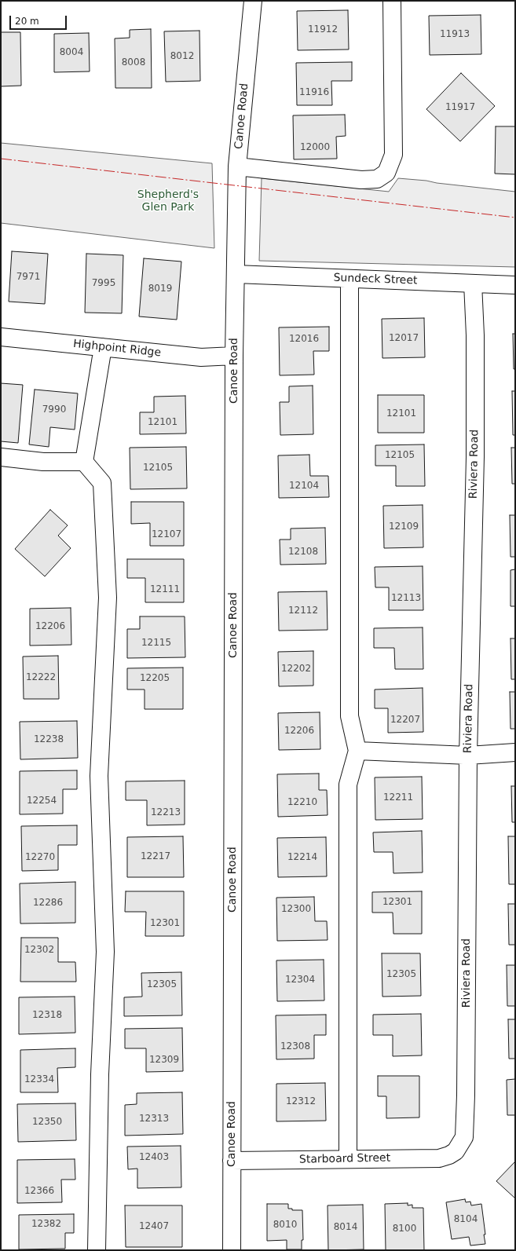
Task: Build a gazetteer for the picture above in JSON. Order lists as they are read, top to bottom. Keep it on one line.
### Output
{"streets":{"street":["Canoe Road","Sundeck Street","Highpoint Ridge","Riviera Road","Starboard Street"]},"crossings":[["Canoe Road","Sundeck Street"],["Canoe Road","Highpoint Ridge"],["Canoe Road","Starboard Street"],["Sundeck Street","Riviera Road"],["Riviera Road","Starboard Street"]],"parks":["Shepherd's Glen Park"],"house_numbers":["11912","11913","8004","8012","8008","11916","11917","12000","7971","7995","8019","12017","12016","7990","12101","12101","12105","12105","12104","12109","12107","12108","12111","12113","12112","12206","12115","12202","12222","12205","12207","12206","12238","12211","12254","12210","12213","12217","12270","12214","12301","12286","12300","12301","12302","12305","12304","12305","12318","12308","12309","12334","12312","12313","12350","12403","12366","8104","12382","8010","12407","8014","8100"],"scale_bar":"20 m"}
